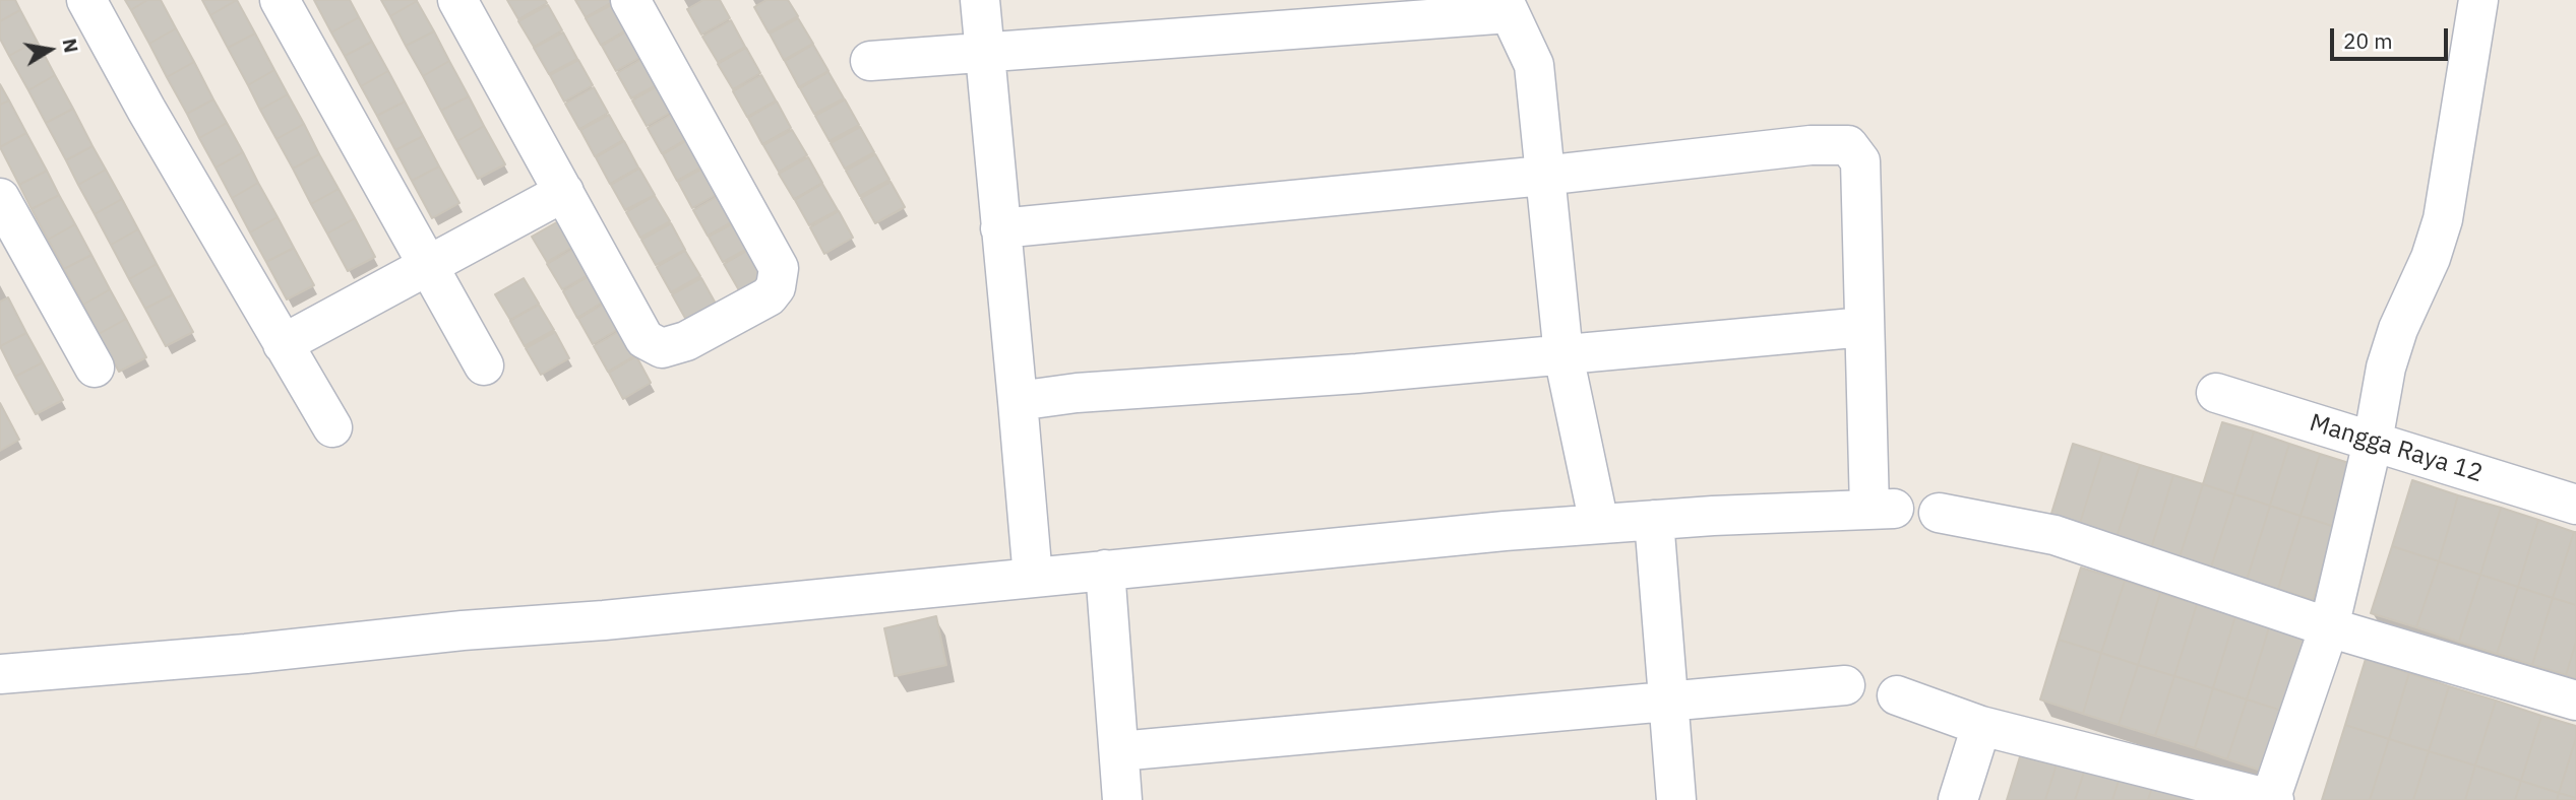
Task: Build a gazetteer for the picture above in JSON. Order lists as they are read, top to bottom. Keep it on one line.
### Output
{"streets":{"street":["Mangga Raya 12"]},"scale_bar":"20 m","north":"right"}
